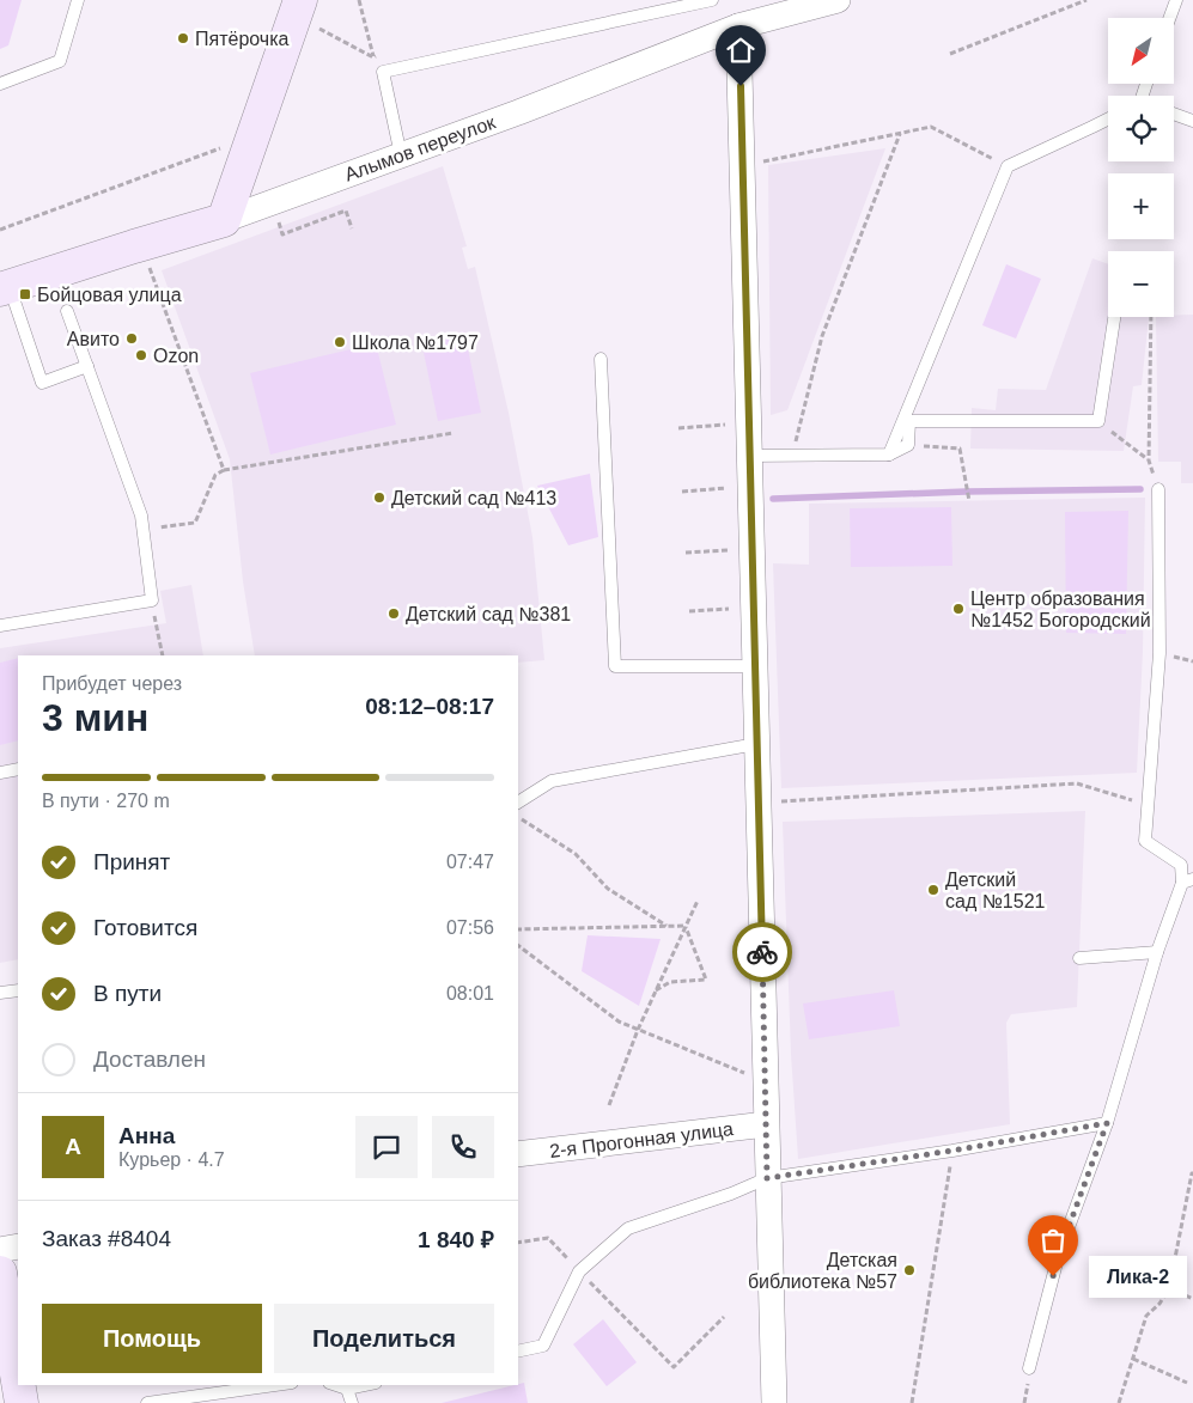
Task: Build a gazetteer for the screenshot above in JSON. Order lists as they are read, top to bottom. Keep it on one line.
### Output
{"streets":{"street":["Алымов переулок","2-я Прогонная улица"]},"places":{"other":["Пятёрочка","Авито","Школа №1797","Ozon","Детский сад №413","Центр образования №1452 Богородский","Детский сад №381","Детский сад №1521","Детская библиотека №57","Лика-2"],"transit":["Бойцовая улица"]},"north":"bottom left","page":{"map_buttons":["+","−"],"heading":["3 мин","Прибудет через","08:12–08:17"],"panel":["Анна","Курьер · 4.7","Заказ #8404","1 840 ₽"],"bar":"В пути · 270 m","list":[["Принят","07:47"],["Готовится","07:56"],["В пути","08:01"],"Доставлен"],"round":"А","bubble":"Лика-2","buttons":["Помощь","Поделиться"]}}
